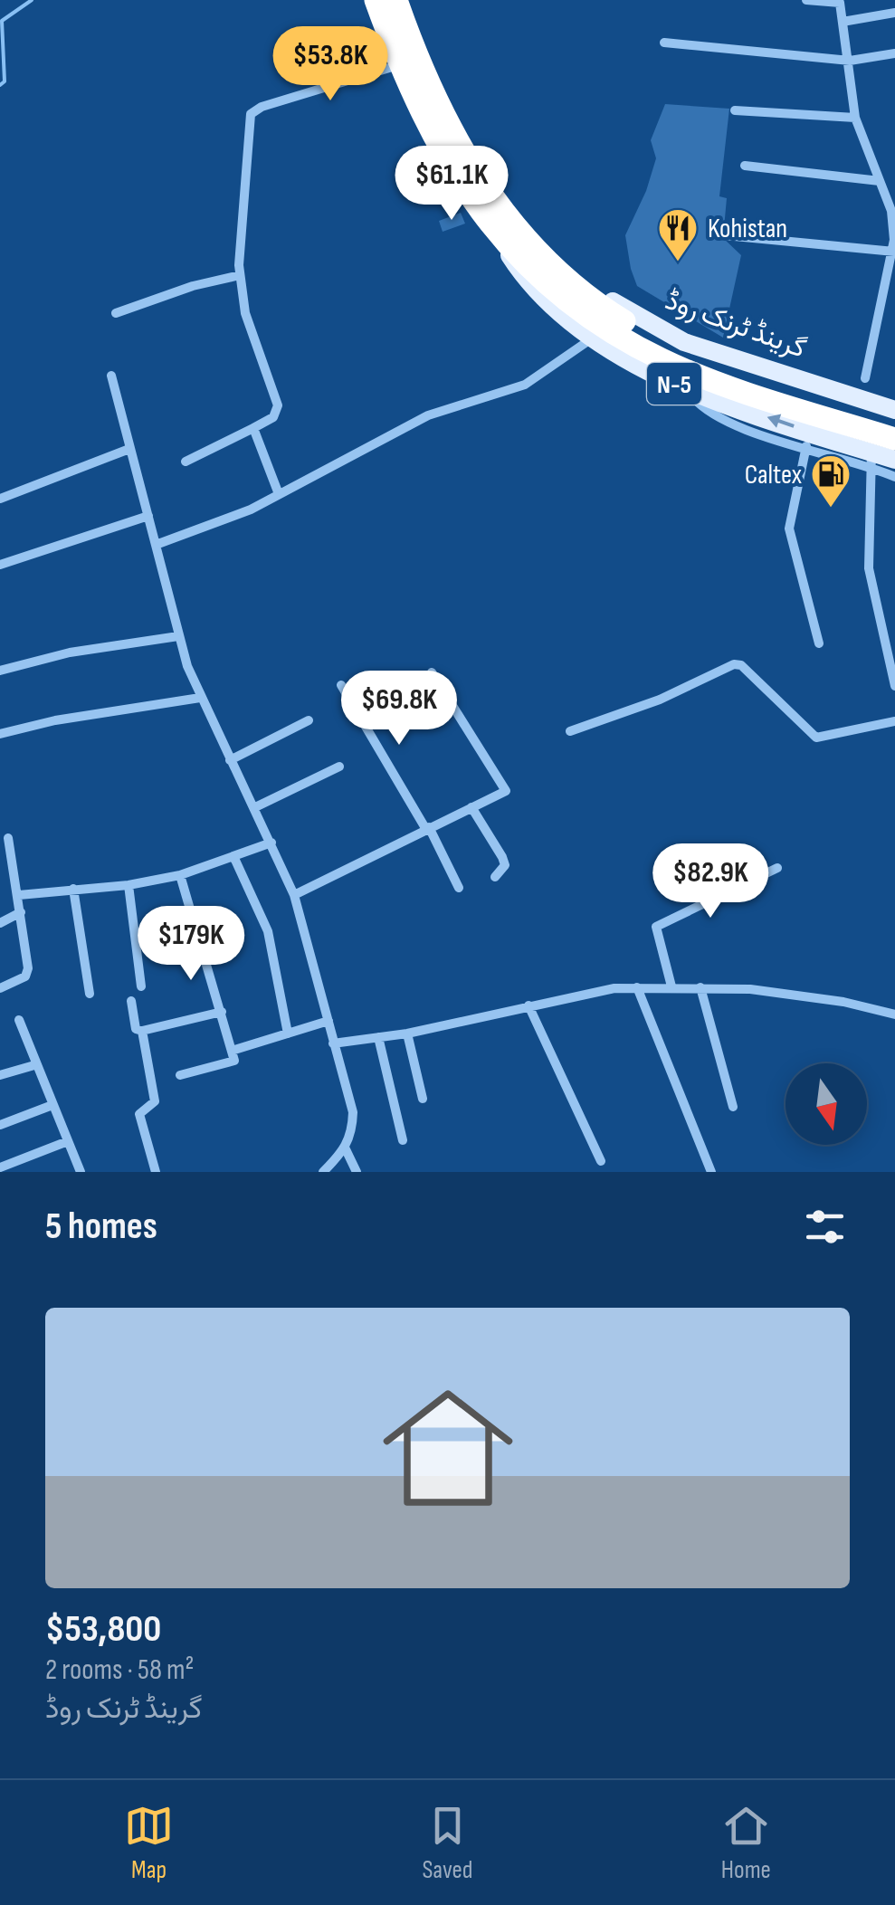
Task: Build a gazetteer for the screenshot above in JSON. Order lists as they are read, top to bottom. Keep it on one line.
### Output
{"streets":{"highway":["گرینڈ ٹرنک روڈ","N-5"]},"places":{"restaurant":["Kohistan"],"fuel station":["Caltex"]},"north":"bottom","page":{"price":["$53.8K","$61.1K","$69.8K","$82.9K","$179K"],"heading":"5 homes","list":[{"name":"$53,800","note":"2 rooms · 58 m² · گرینڈ ٹرنک روڈ"}],"tabs":["Map","Saved","Home"]}}
